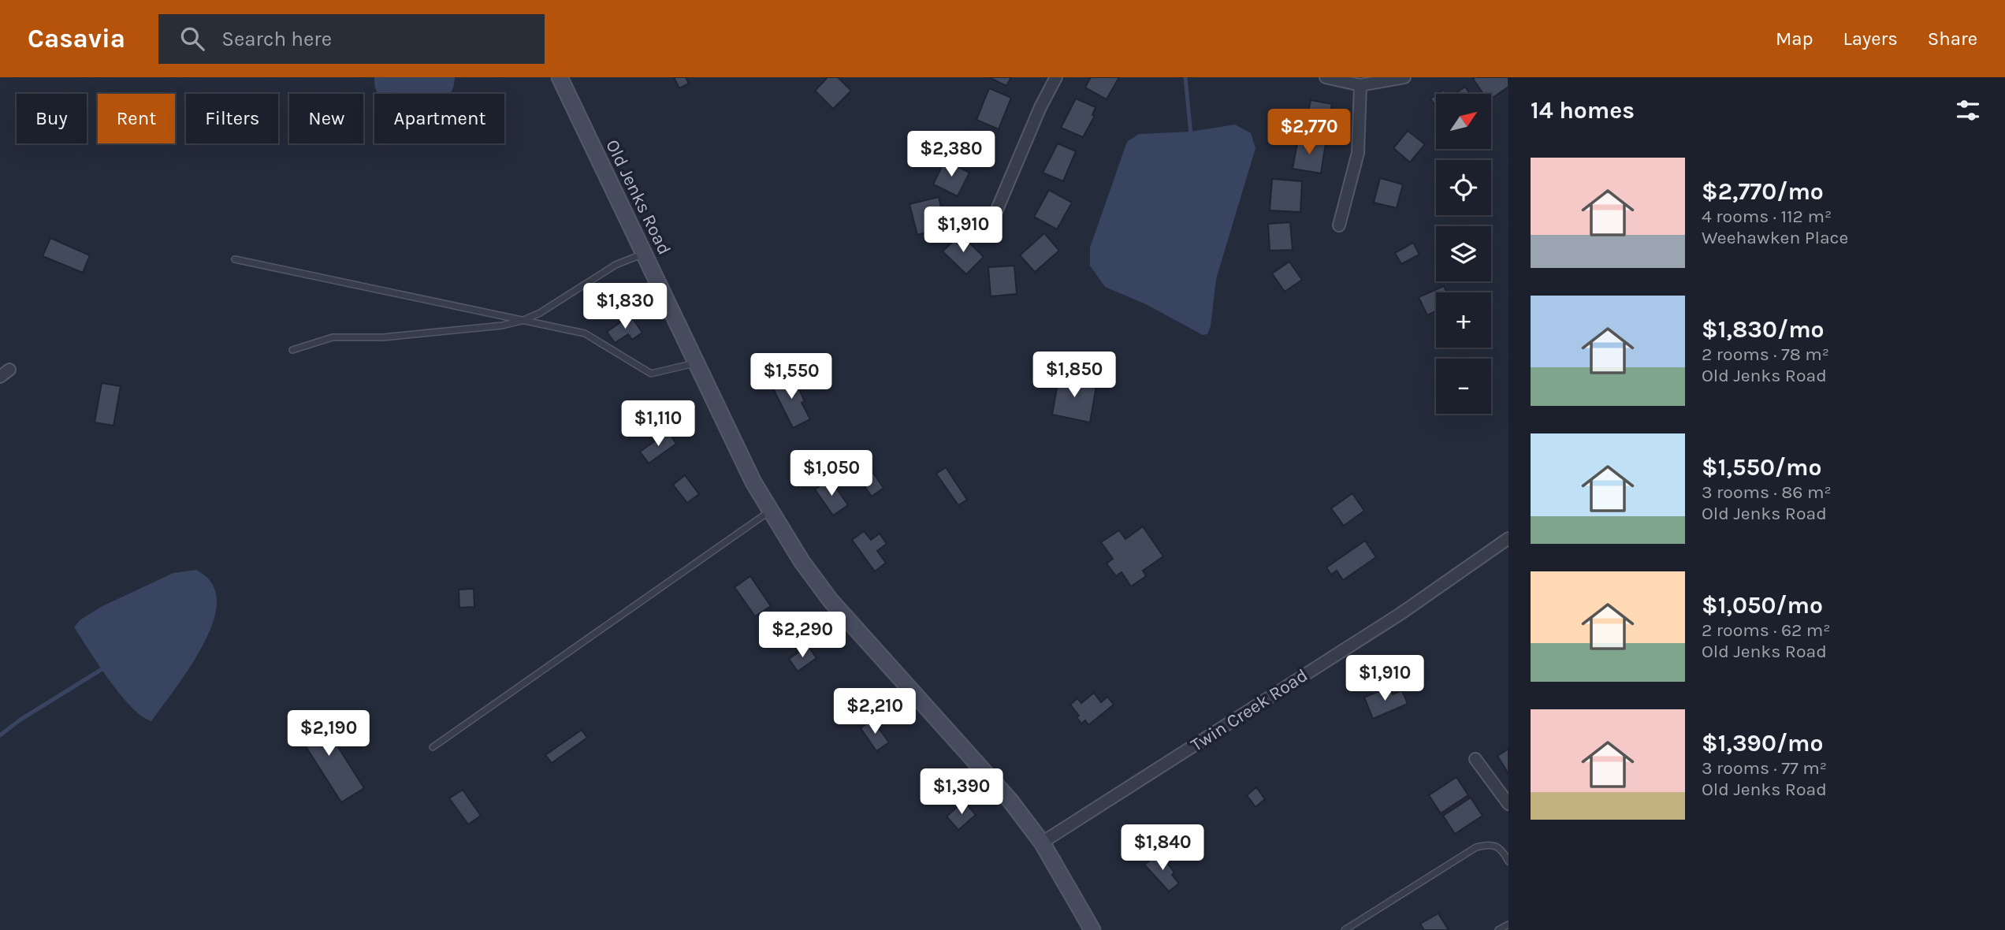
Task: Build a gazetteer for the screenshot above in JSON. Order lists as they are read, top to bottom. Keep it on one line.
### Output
{"streets":{"street":["Old Jenks Road","Twin Creek Road"]},"crossings":[["Old Jenks Road","Twin Creek Road"]],"north":"top right","page":{"header":"Casavia","search":"Search here","nav":["Map","Layers","Share"],"heading":"14 homes","map_buttons":["+","−"],"chip":["Buy","Rent","Filters","New","Apartment"],"price":["$2,770","$2,380","$1,910","$1,830","$1,850","$1,550","$1,110","$1,050","$2,290","$1,910","$2,210","$2,190","$1,390","$1,840"],"list":[{"name":"$2,770/mo","note":"4 rooms · 112 m² · Weehawken Place"},{"name":"$1,830/mo","note":"2 rooms · 78 m² · Old Jenks Road"},{"name":"$1,550/mo","note":"3 rooms · 86 m² · Old Jenks Road"},{"name":"$1,050/mo","note":"2 rooms · 62 m² · Old Jenks Road"},{"name":"$1,390/mo","note":"3 rooms · 77 m² · Old Jenks Road"}]}}
